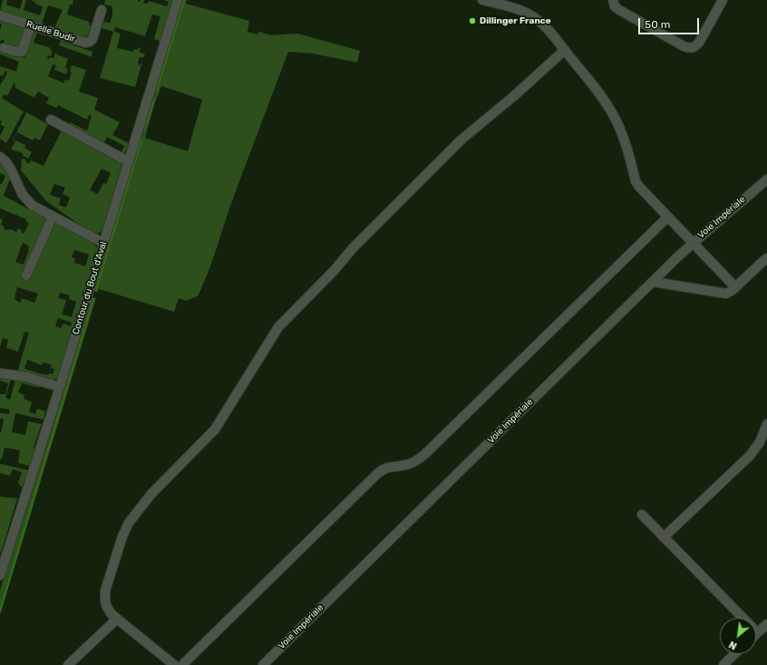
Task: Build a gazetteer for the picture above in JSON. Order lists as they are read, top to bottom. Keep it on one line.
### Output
{"streets":{"street":["Ruelle Budir","Voie Impériale","Contour du Bout d'Aval"]},"places":["Dillinger France"],"scale_bar":"50 m","north":"bottom left"}
